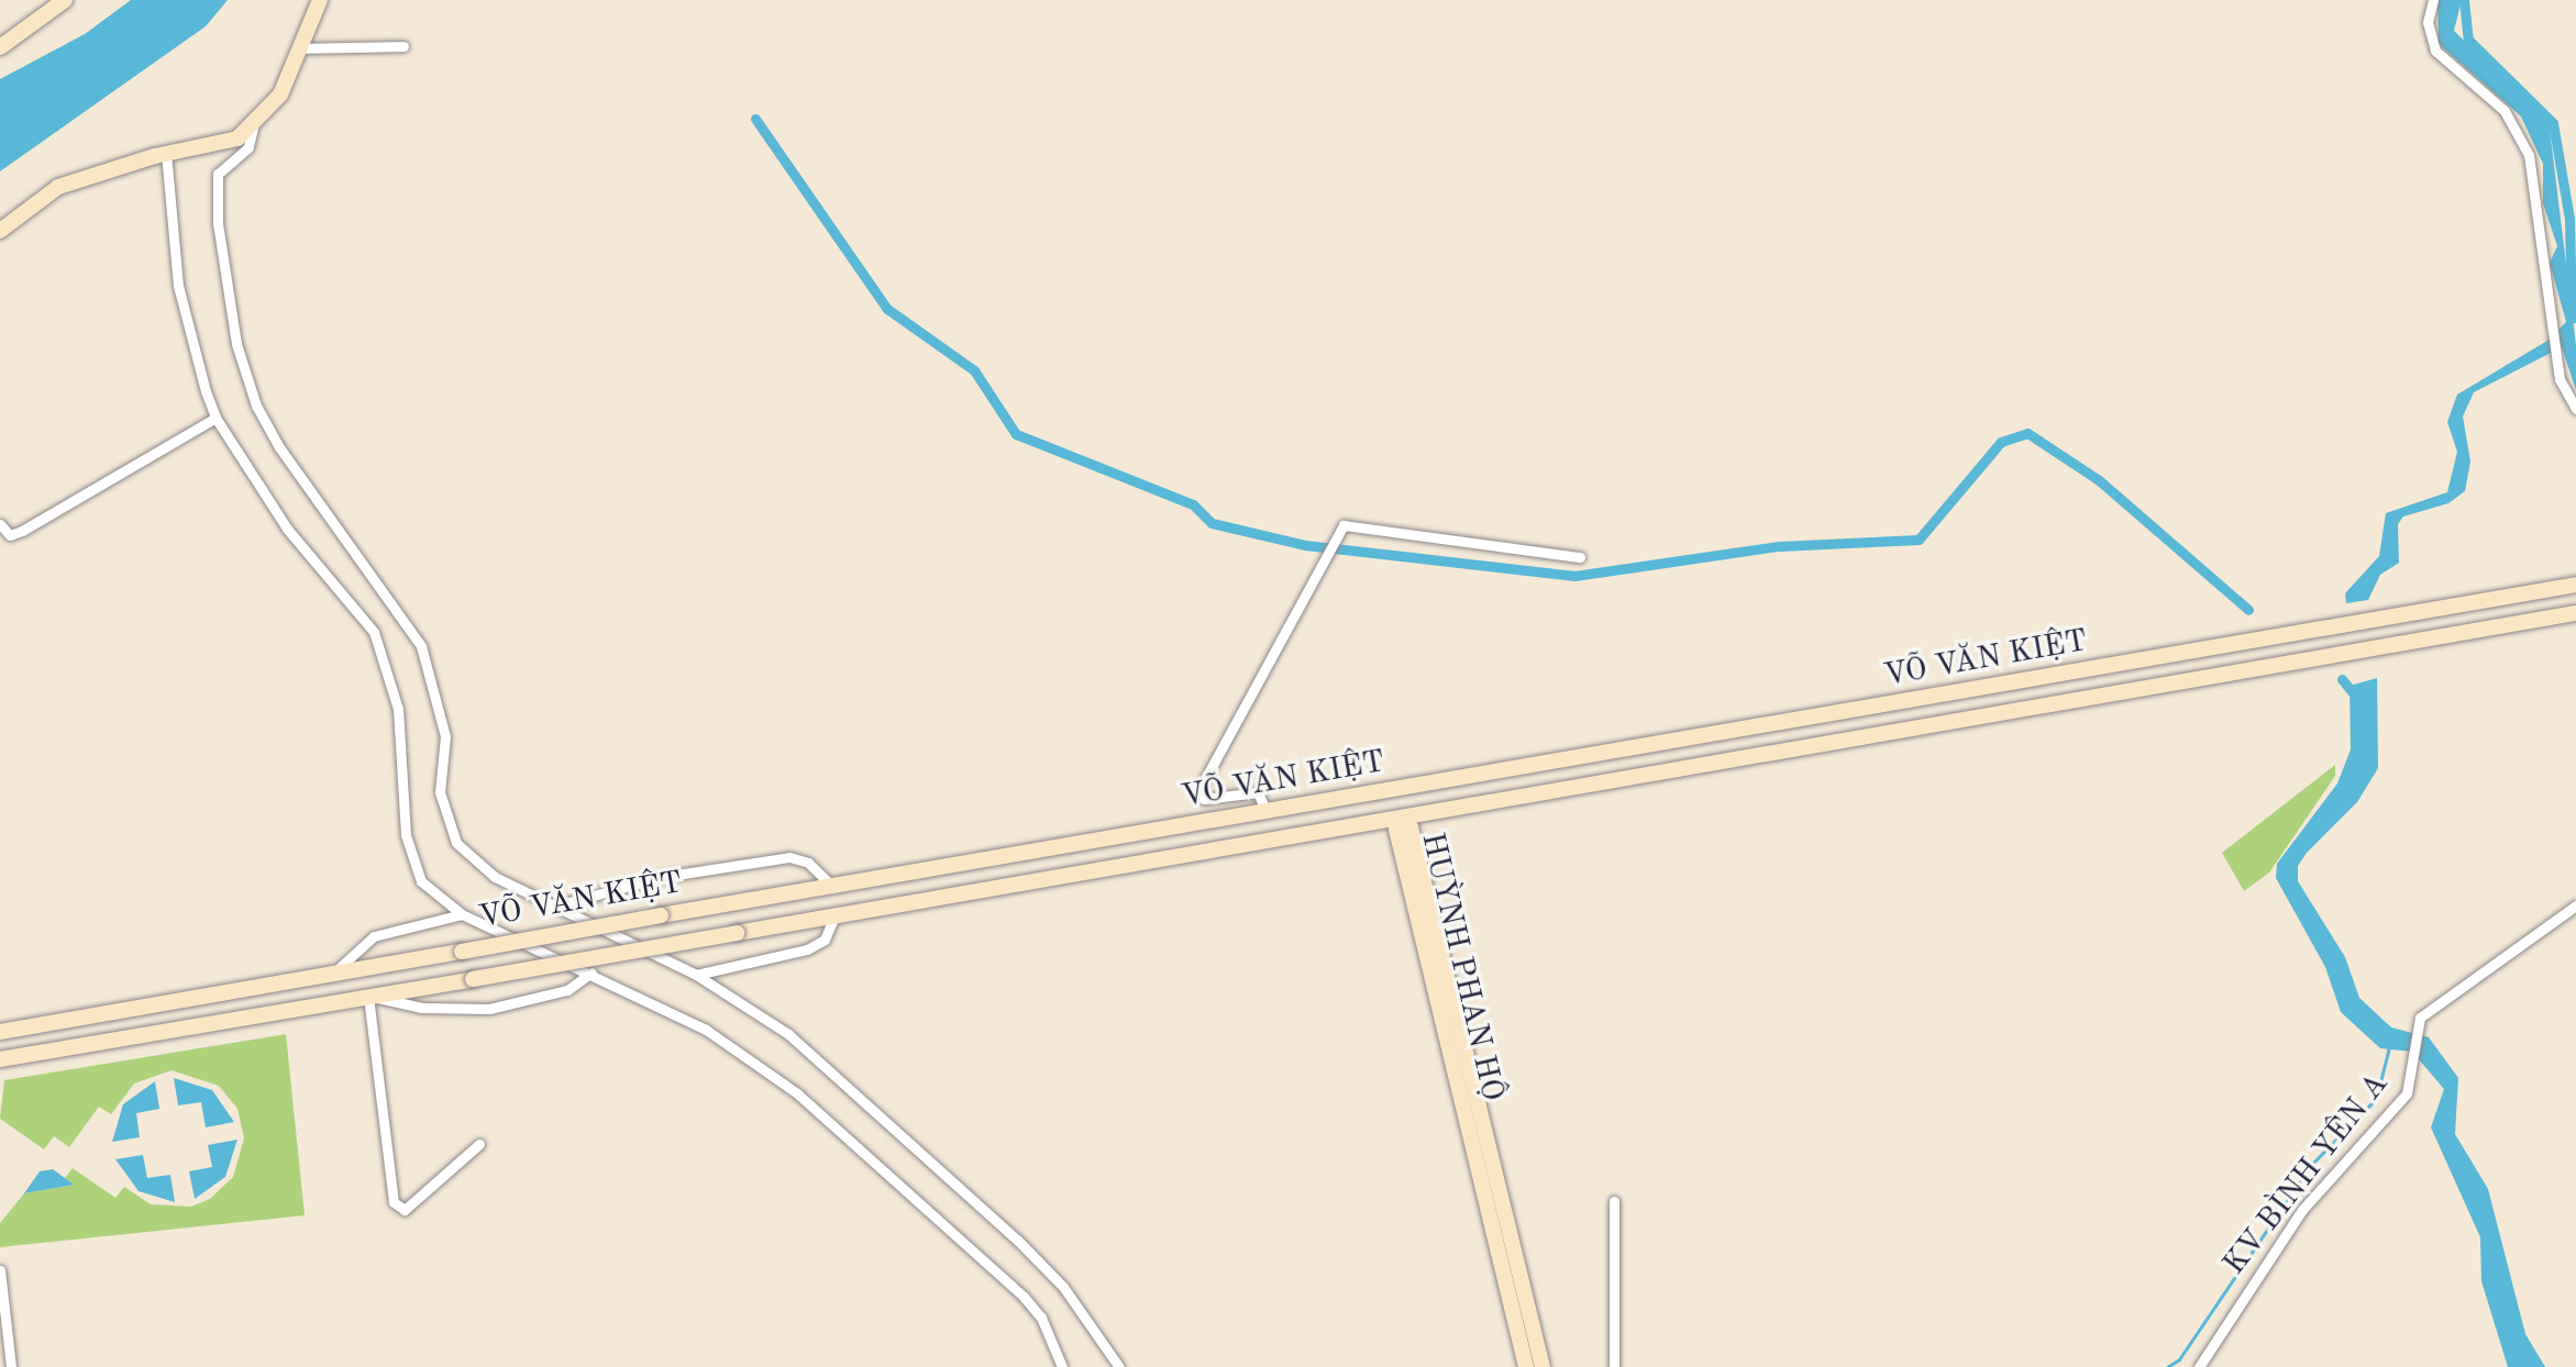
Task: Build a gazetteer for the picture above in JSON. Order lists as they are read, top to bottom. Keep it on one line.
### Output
{"streets":{"main road":["VÕ VĂN KIỆT","HUỲNH PHAN HỘ"],"street":["KV BÌNH YÊN A"]},"crossings":[["VÕ VĂN KIỆT","HUỲNH PHAN HỘ"]]}
